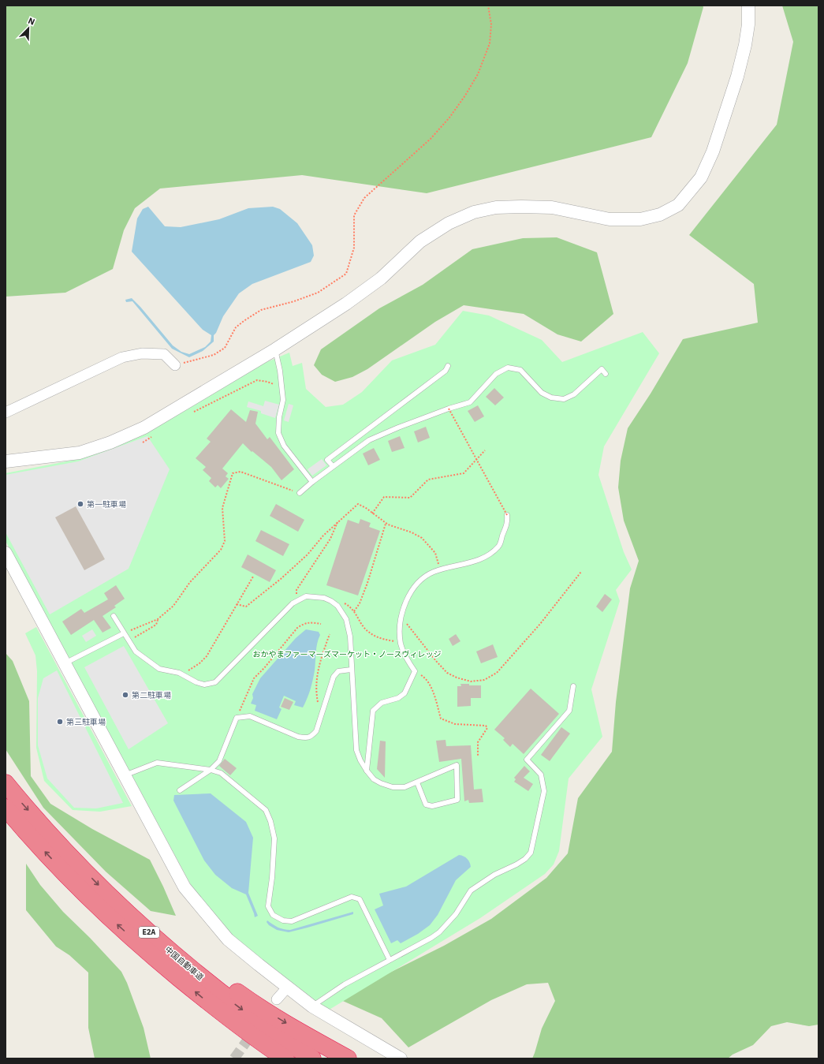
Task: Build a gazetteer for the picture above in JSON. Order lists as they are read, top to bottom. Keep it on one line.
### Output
{"streets":{"highway":["E2A","中国自動車道"]},"parks":["おかやまファーマーズマーケット・ノースヴィレッジ"],"places":["第一駐車場","第二駐車場","第三駐車場"],"north":"top right"}
